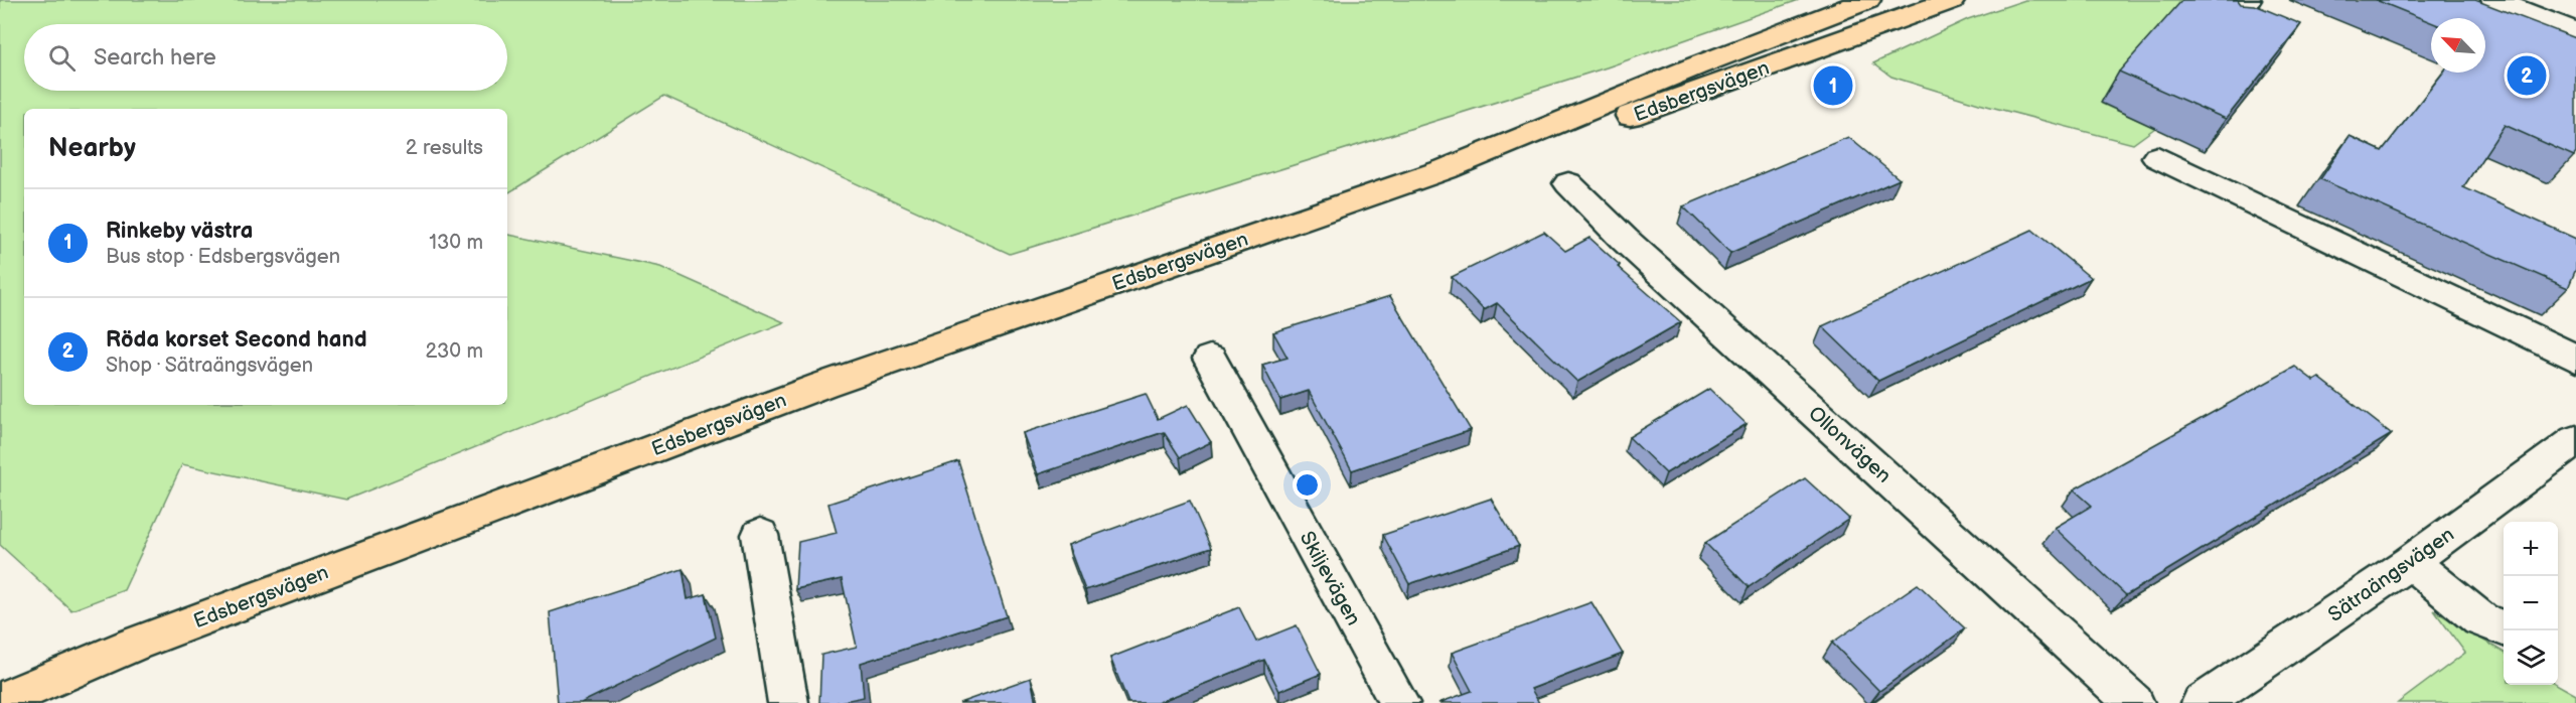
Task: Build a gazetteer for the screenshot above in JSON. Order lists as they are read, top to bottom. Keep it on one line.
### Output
{"streets":{"main road":["Edsbergsvägen"],"street":["Ollonvägen","Sätraängsvägen","Skiljevägen"]},"north":"top left","page":{"search":"Search here","pins":["2","1"],"heading":["Nearby","2 results"],"list":[{"mark":"1","name":"Rinkeby västra","note":"Bus stop · Edsbergsvägen","value":"130 m"},{"mark":"2","name":"Röda korset Second hand","note":"Shop · Sätraängsvägen","value":"230 m"}],"map_buttons":["+","−"]}}
